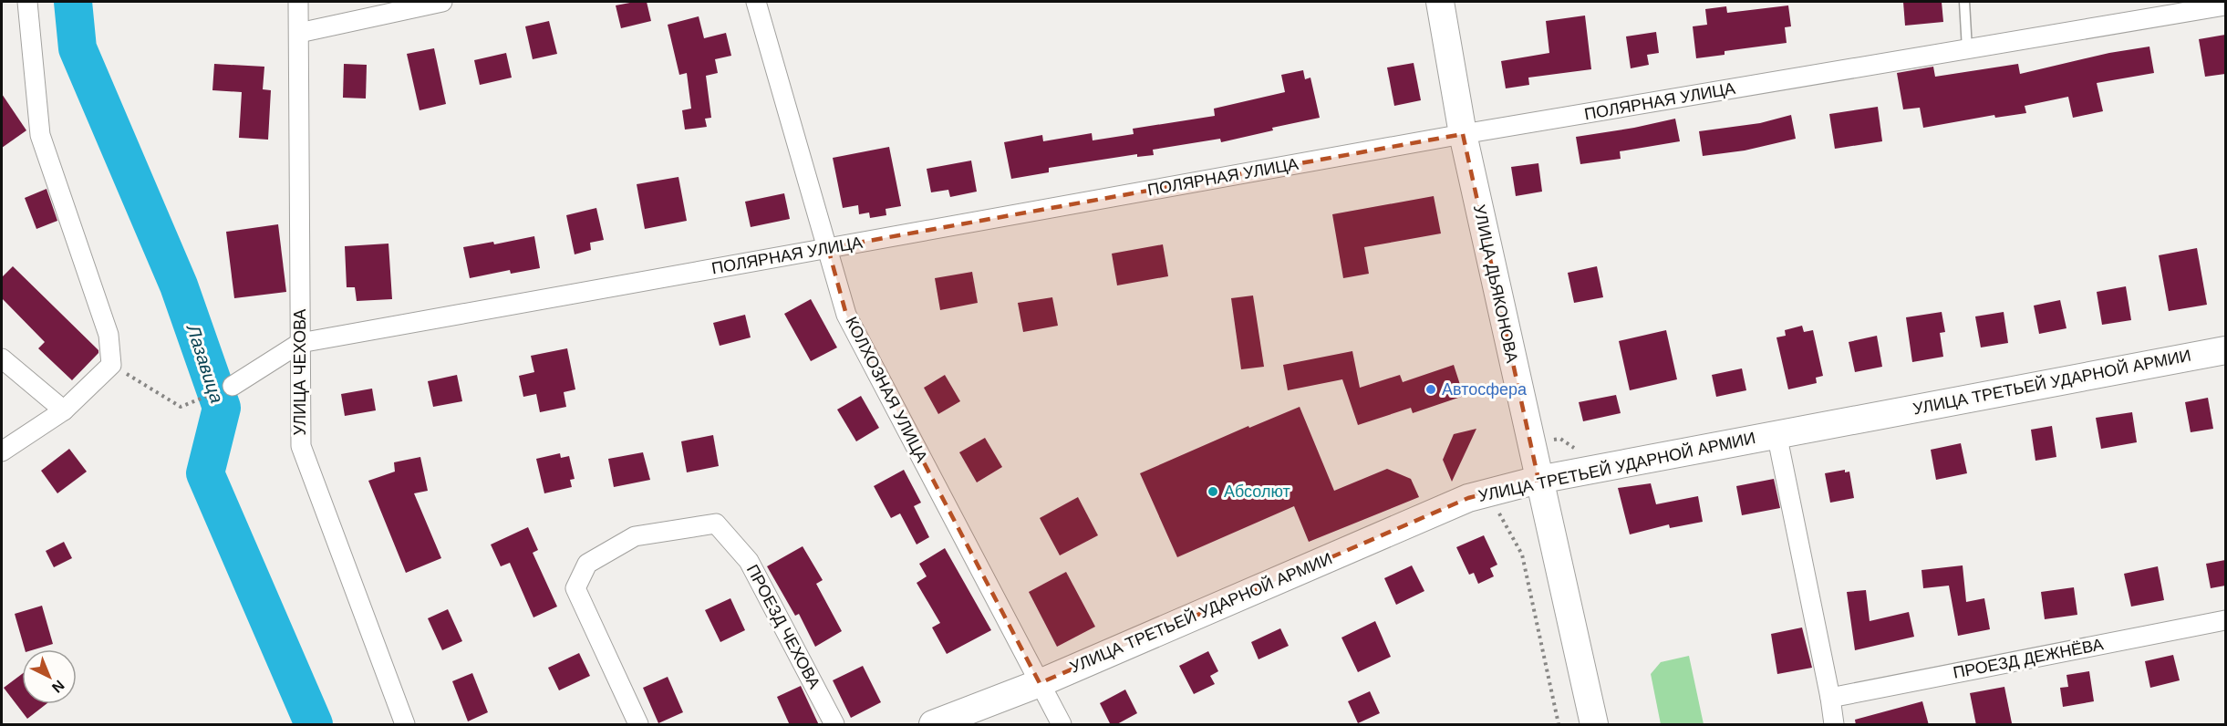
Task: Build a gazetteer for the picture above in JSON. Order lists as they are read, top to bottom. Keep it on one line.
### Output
{"streets":{"main road":["УЛИЦА ДЬЯКОНОВА","УЛИЦА ТРЕТЬЕЙ УДАРНОЙ АРМИИ"],"street":["ПОЛЯРНАЯ УЛИЦА","УЛИЦА ЧЕХОВА","КОЛХОЗНАЯ УЛИЦА","ПРОЕЗД ЧЕХОВА","ПРОЕЗД ДЕЖНЁВА"]},"crossings":[["ПОЛЯРНАЯ УЛИЦА","УЛИЦА ДЬЯКОНОВА"],["ПОЛЯРНАЯ УЛИЦА","УЛИЦА ЧЕХОВА"],["ПОЛЯРНАЯ УЛИЦА","КОЛХОЗНАЯ УЛИЦА"],["УЛИЦА ДЬЯКОНОВА","УЛИЦА ТРЕТЬЕЙ УДАРНОЙ АРМИИ"],["УЛИЦА ТРЕТЬЕЙ УДАРНОЙ АРМИИ","КОЛХОЗНАЯ УЛИЦА"]],"water":["Лазавица"],"places":["Автосфера","Абсолют"],"north":"bottom right"}
